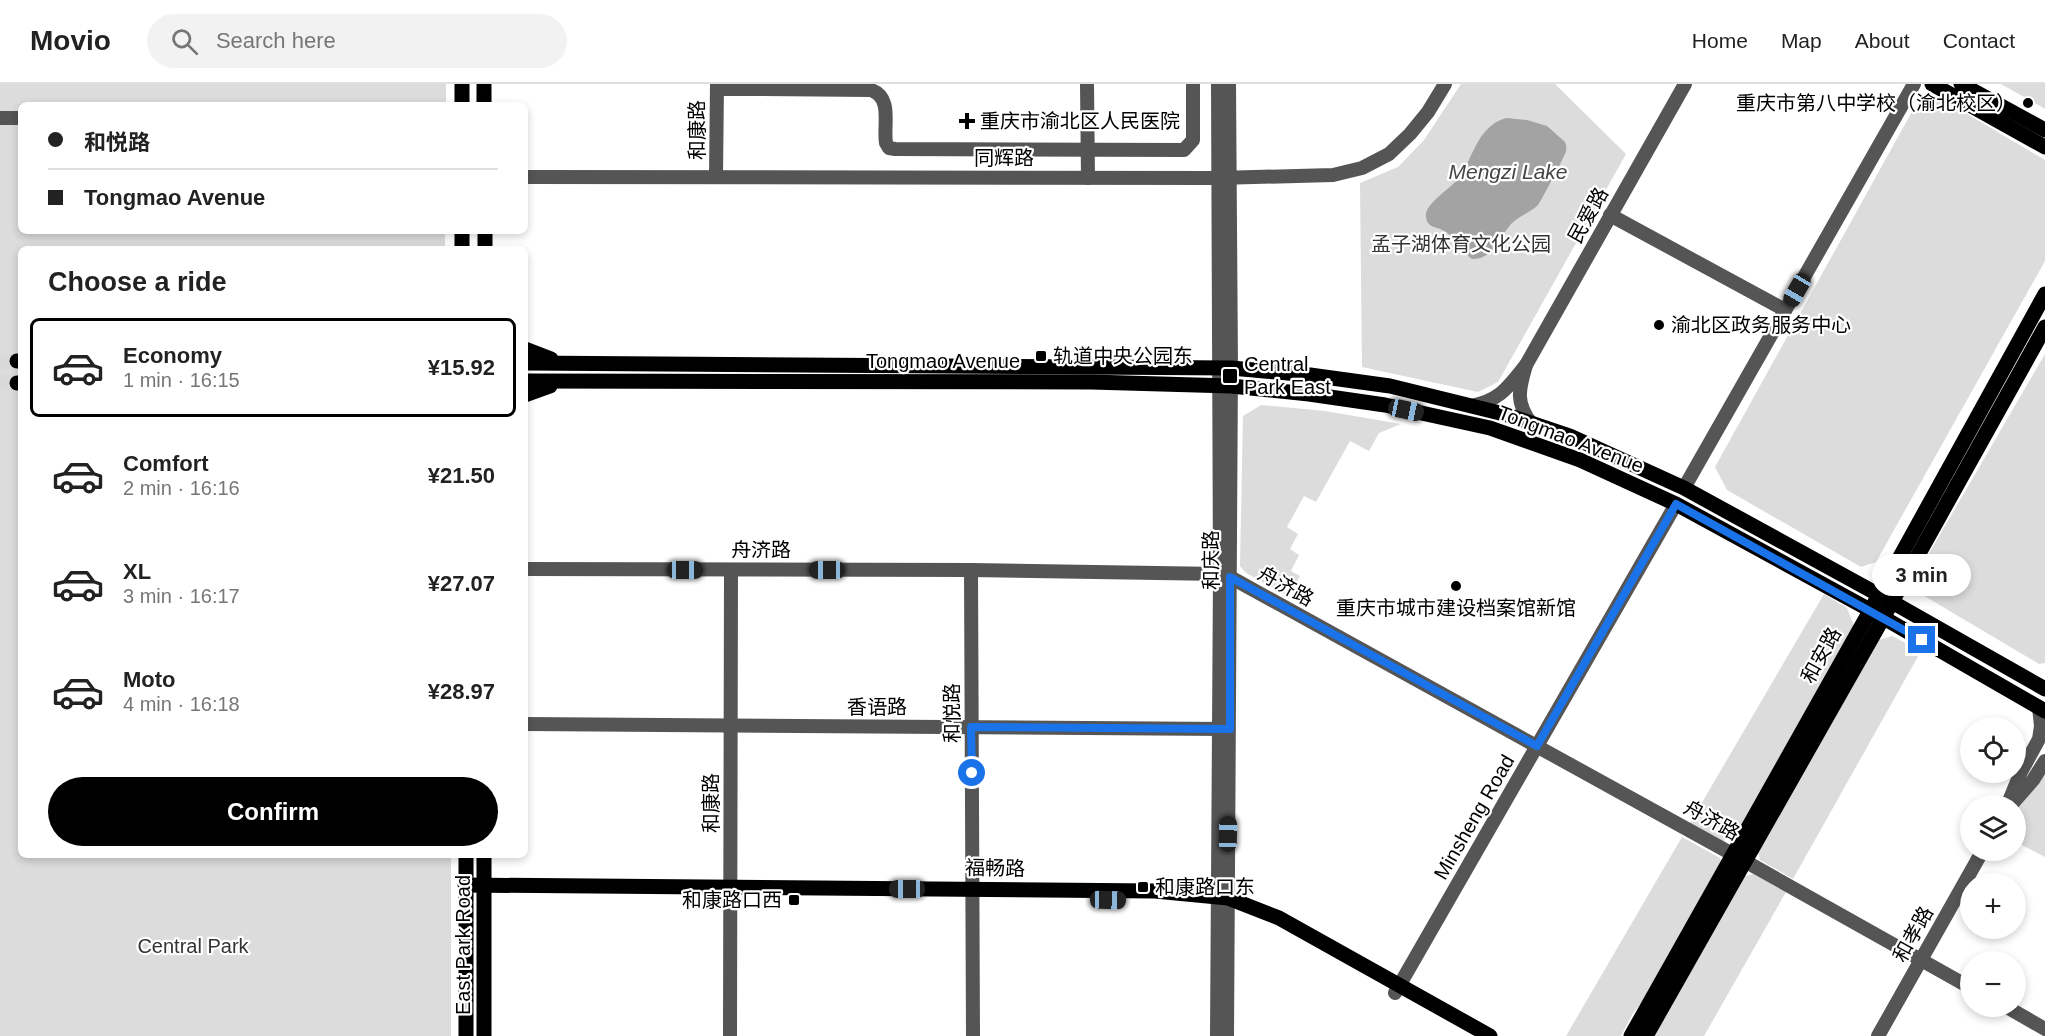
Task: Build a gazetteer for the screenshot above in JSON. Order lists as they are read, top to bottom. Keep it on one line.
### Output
{"streets":{"main road":["Tongmao Avenue","和安路","福畅路","East Park Road"],"street":["和康路","同辉路","民爱路","舟济路","和庆路","香语路","和悦路","Minsheng Road","和孝路"]},"crossings":[["和康路","同辉路"],["和康路","舟济路"],["和康路","香语路"],["和康路","福畅路"],["同辉路","和庆路"],["Tongmao Avenue","和庆路"],["Tongmao Avenue","和安路"],["Tongmao Avenue","Minsheng Road"],["舟济路","和庆路"],["舟济路","和安路"],["舟济路","和悦路"],["舟济路","Minsheng Road"],["舟济路","和孝路"],["和庆路","香语路"],["和庆路","福畅路"],["香语路","和悦路"],["和悦路","福畅路"],["Minsheng Road","福畅路"],["福畅路","East Park Road"]],"water":["Mengzi Lake"],"parks":["孟子湖体育文化公园","Central Park"],"places":{"other":["重庆市第八中学校（渝北校区）","渝北区政务服务中心","重庆市城市建设档案馆新馆"],"health":["重庆市渝北区人民医院"],"transit":["轨道中央公园东","Central Park East","和康路口东","和康路口西"]},"page":{"header":"Movio","search":"Search here","nav":["Home","Map","About","Contact"],"banner":["和悦路","Tongmao Avenue"],"heading":"Choose a ride","list":[{"name":"Economy","note":"1 min · 16:15","value":"¥15.92"},{"name":"Comfort","note":"2 min · 16:16","value":"¥21.50"},{"name":"XL","note":"3 min · 16:17","value":"¥27.07"},{"name":"Moto","note":"4 min · 16:18","value":"¥28.97"}],"bubble":"3 min","map_buttons":["+","−"],"buttons":"Confirm"}}
